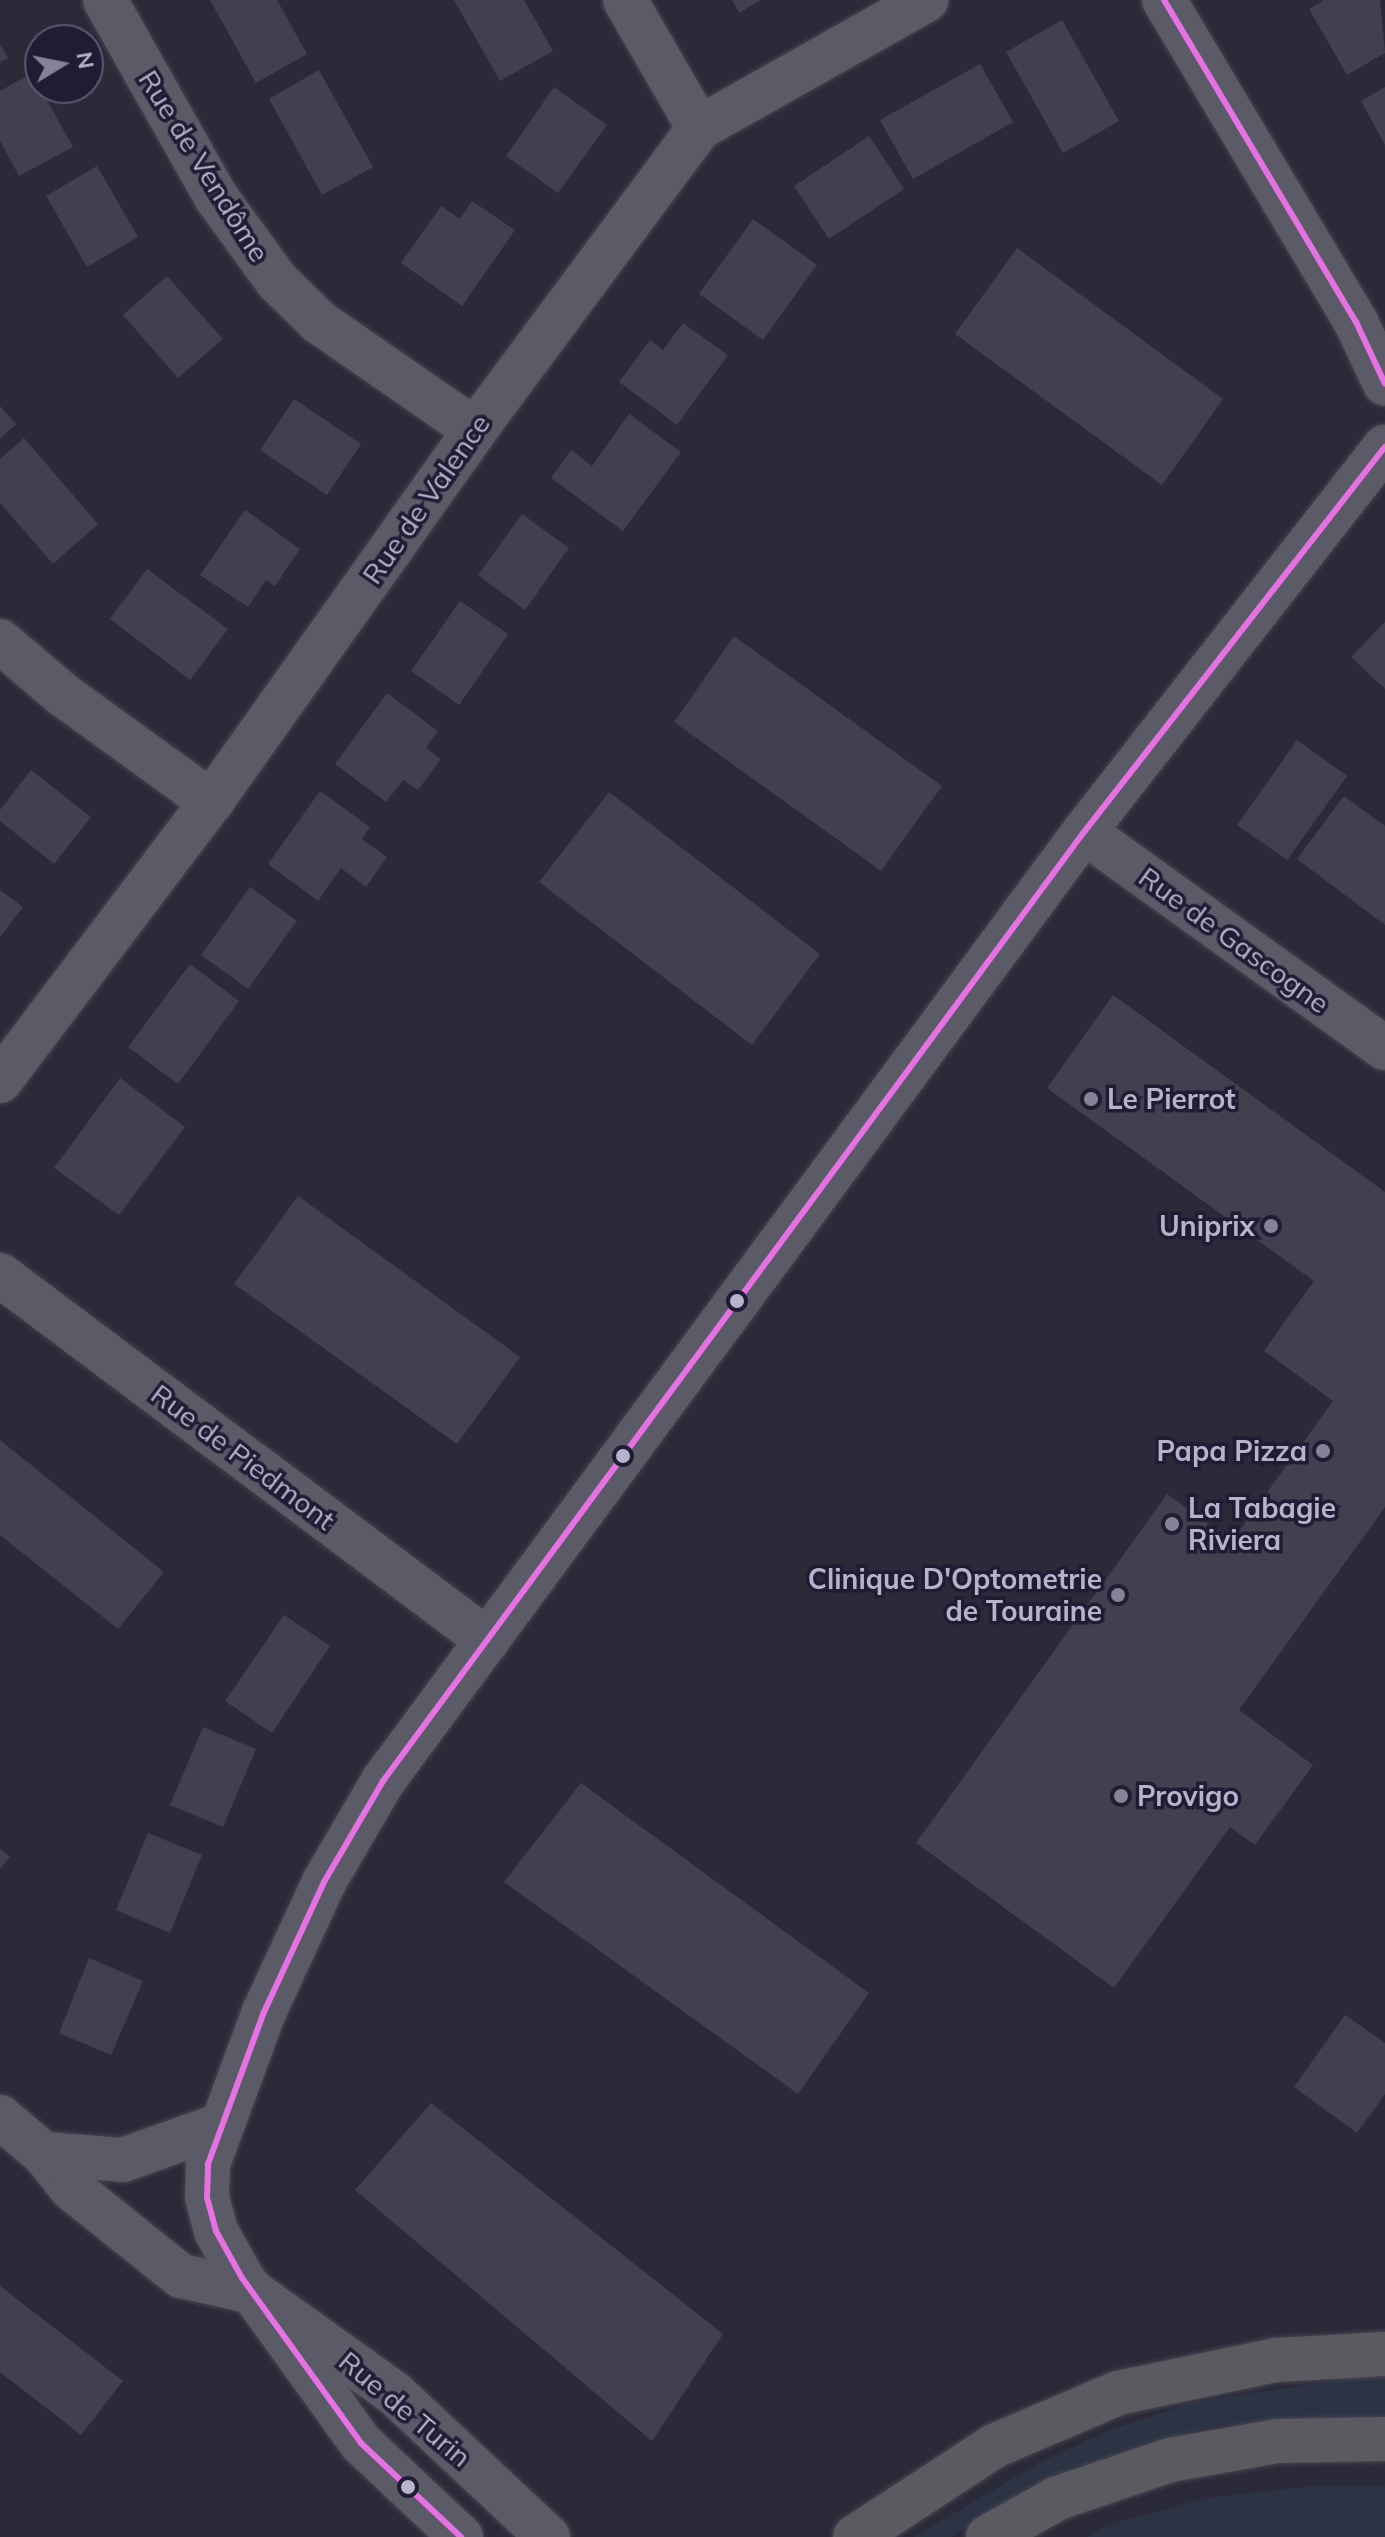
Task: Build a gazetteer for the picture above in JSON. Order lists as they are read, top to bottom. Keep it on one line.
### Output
{"streets":{"street":["Rue de Vendôme","Rue de Valence","Rue de Gascogne","Rue de Piedmont","Rue de Turin"]},"crossings":[["Rue de Vendôme","Rue de Valence"]],"places":["Le Pierrot","Uniprix","Papa Pizza","La Tabagie Riviera","Clinique D'Optometrie de Touraine","Provigo"],"north":"right"}
